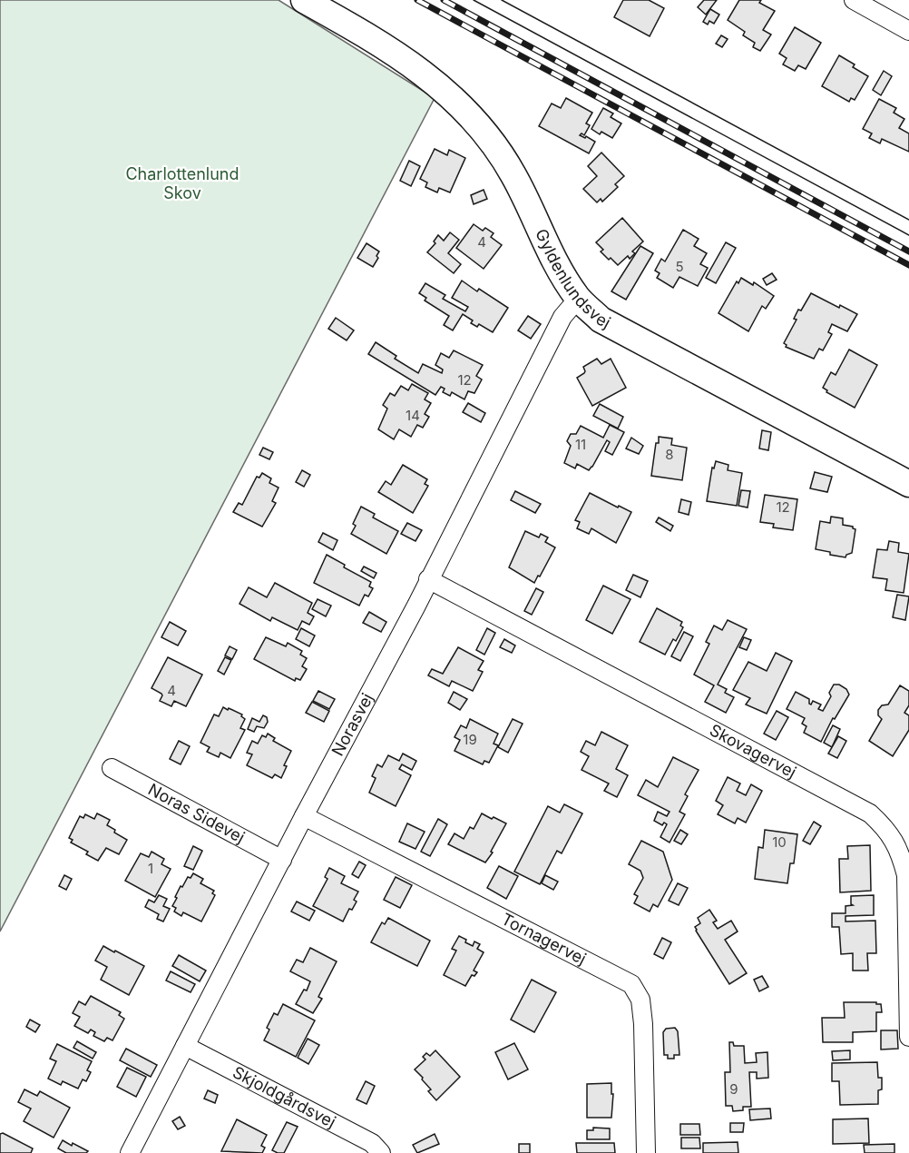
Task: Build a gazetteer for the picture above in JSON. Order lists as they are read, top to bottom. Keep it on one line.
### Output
{"streets":{"street":["Gyldenlundsvej","Norasvej","Skovagervej","Noras Sidevej","Tornagervej","Skjoldgårdsvej"]},"crossings":[["Gyldenlundsvej","Norasvej"],["Norasvej","Skovagervej"],["Norasvej","Noras Sidevej"],["Norasvej","Tornagervej"],["Norasvej","Skjoldgårdsvej"]],"parks":["Charlottenlund Skov"],"house_numbers":["4","5","12","14","11","8","12","4","19","10","1","9"]}
